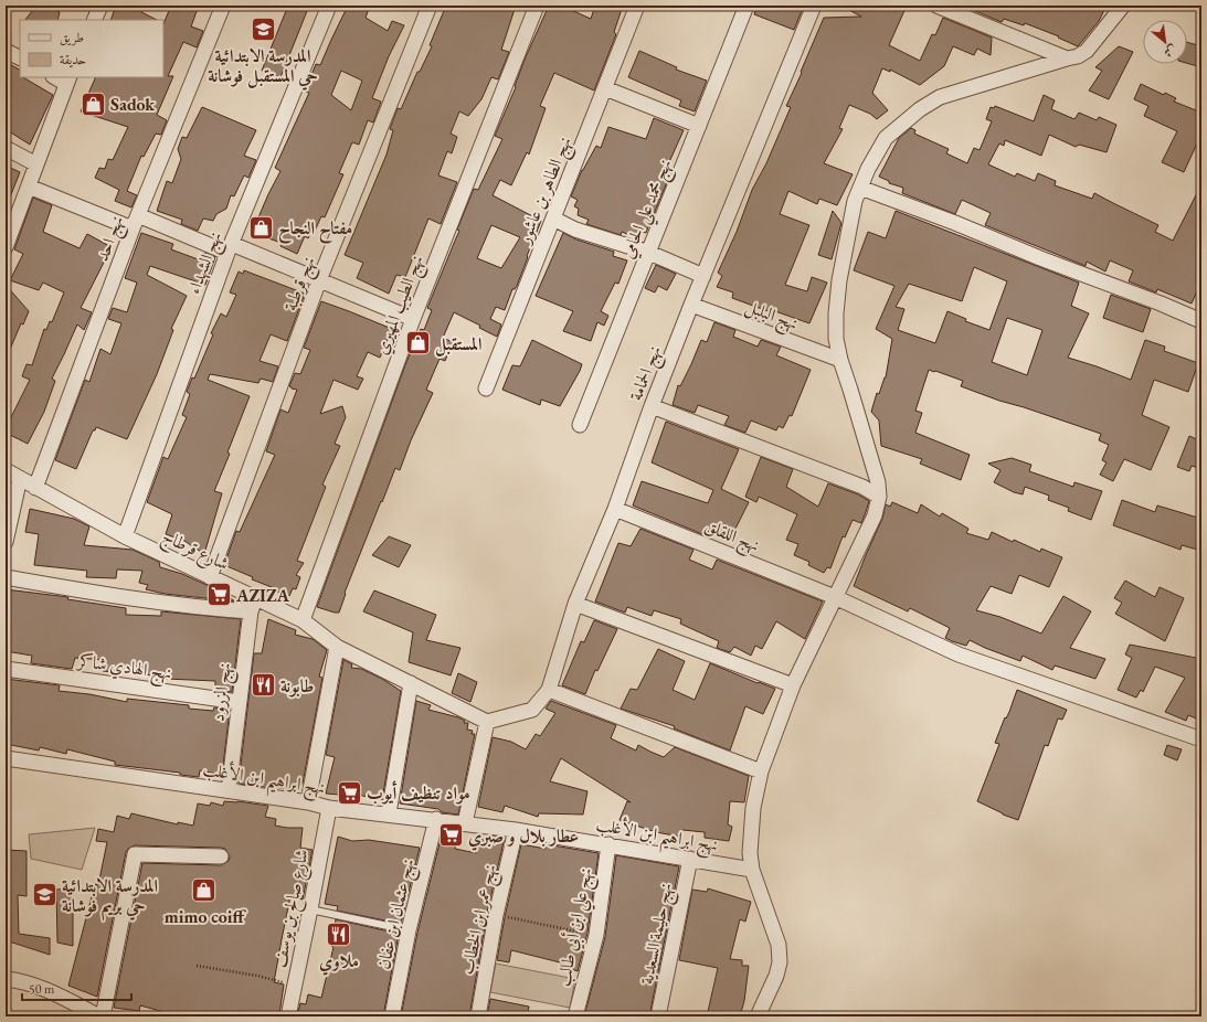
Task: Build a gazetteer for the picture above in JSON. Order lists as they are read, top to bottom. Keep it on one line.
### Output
{"streets":{"street":["نهج الطاهر بن عاشور","نهج محمد علي الحامي","نهج احد","نهج الشهداء","نهج قرطبة","نهج الطيب المهيري","نهج البلبل","نهج الحمامة","نهج اللقلق","شارع قرطاج","نهج الهادي شاكر","نهج الزرود","نهج ابراهيم ابن الأغلب","شارع صالح بن يوسف","نهج عثمان ابن عفان","نهج عمر ابن الخطاب","نهج علي ابن أبي طالب","نهج حليمة السعدية"]},"crossings":[["نهج احد","شارع قرطاج"],["نهج الشهداء","شارع قرطاج"],["نهج قرطبة","شارع قرطاج"],["نهج الطيب المهيري","شارع قرطاج"],["نهج البلبل","نهج الحمامة"],["نهج الحمامة","نهج اللقلق"],["نهج الحمامة","شارع قرطاج"],["شارع قرطاج","نهج الزرود"],["نهج الهادي شاكر","نهج الزرود"],["نهج الزرود","نهج ابراهيم ابن الأغلب"],["نهج ابراهيم ابن الأغلب","شارع صالح بن يوسف"],["نهج ابراهيم ابن الأغلب","نهج عثمان ابن عفان"],["نهج ابراهيم ابن الأغلب","نهج عمر ابن الخطاب"],["نهج ابراهيم ابن الأغلب","نهج علي ابن أبي طالب"],["نهج ابراهيم ابن الأغلب","نهج حليمة السعدية"]],"places":{"school or university":["المدرسة الابتدائية حي المستقبل فوشانة","المدرسة الابتدائية حي بريم فوشانة"],"shop":["Sadok","مفتاح النجاح","المستقبل","mimo coiff"],"supermarket":["AZIZA","مواد تنظيف أيوب","عطار بلال و صبري"],"restaurant":["طابونة","ملاوي"]},"legend":["طريق","حديقة"],"scale_bar":"50 m","north":"bottom right"}
